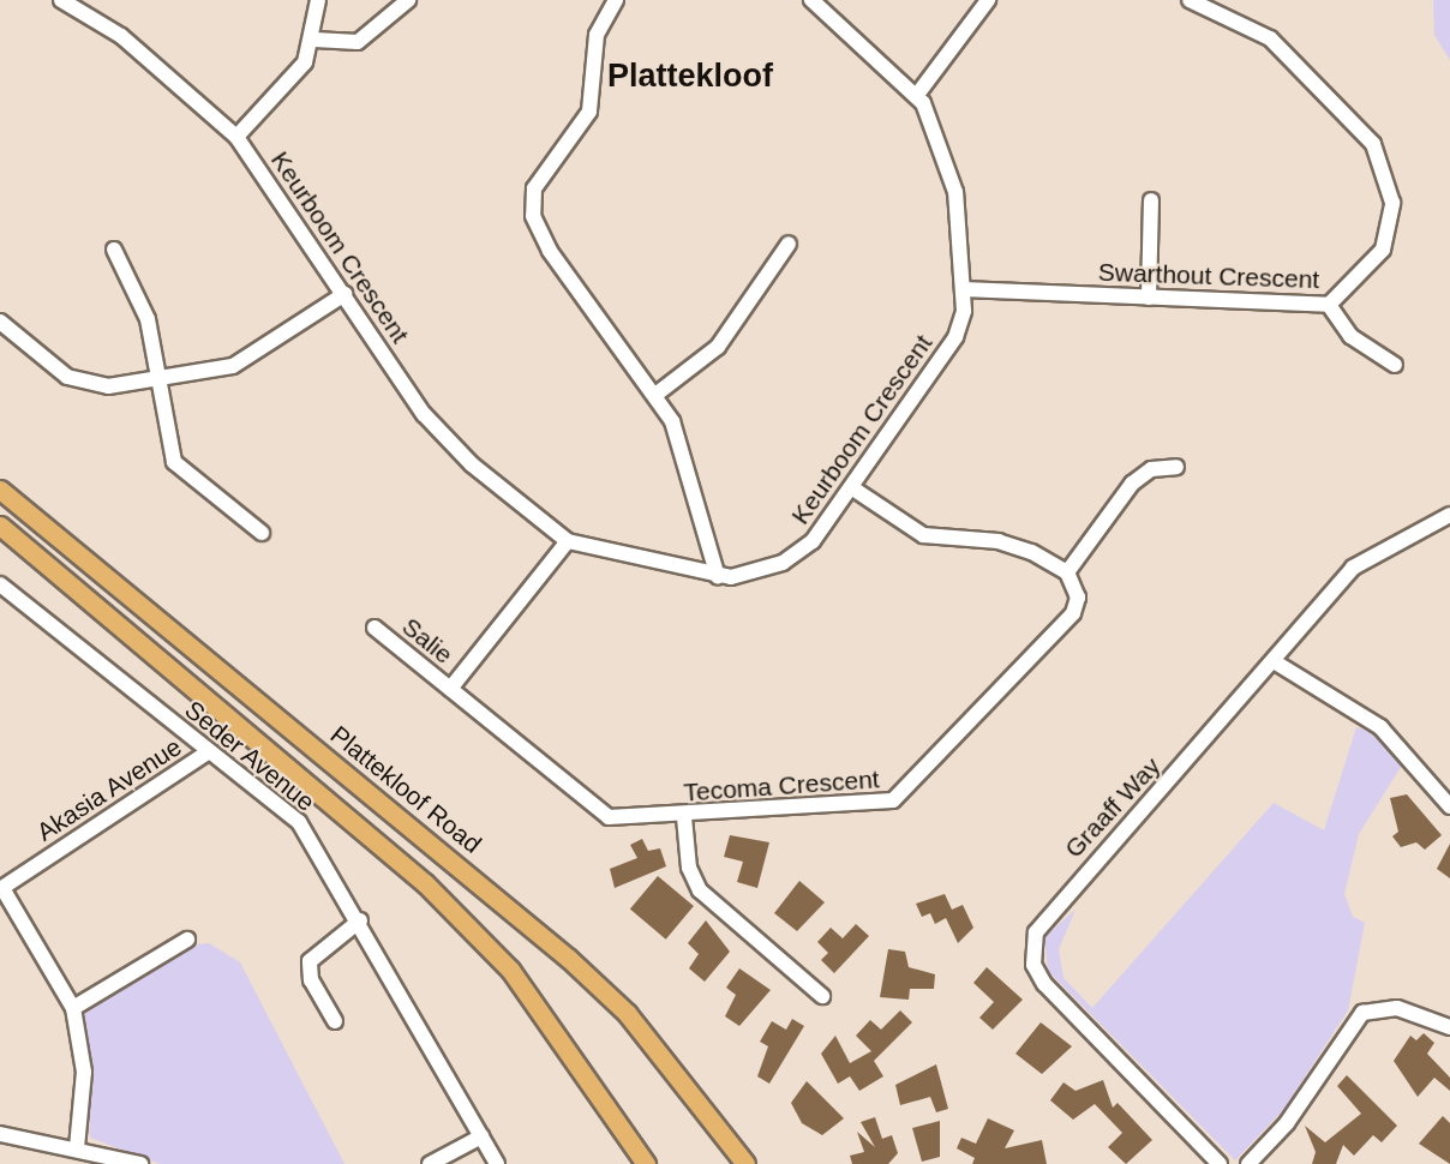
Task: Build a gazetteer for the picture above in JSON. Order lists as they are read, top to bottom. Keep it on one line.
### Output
{"streets":{"main road":["Plattekloof Road"],"street":["Keurboom Crescent","Swarthout Crescent","Salie","Seder Avenue","Tecoma Crescent","Akasia Avenue","Graaff Way"]},"crossings":[["Keurboom Crescent","Swarthout Crescent"],["Salie","Tecoma Crescent"],["Seder Avenue","Akasia Avenue"]],"districts":["Plattekloof"]}
